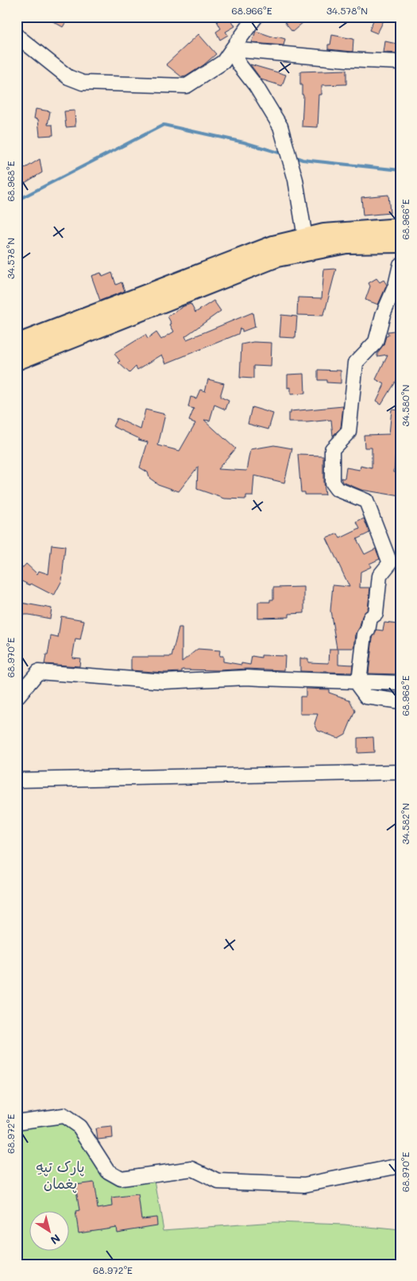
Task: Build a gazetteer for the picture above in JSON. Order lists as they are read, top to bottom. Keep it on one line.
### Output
{"parks":["پارک تپهِ پغمان"],"north":"bottom right","coordinates":["68.966°E","34.578°N","68.968°E","34.580°N","68.970°E","34.582°N","68.972°E"]}
